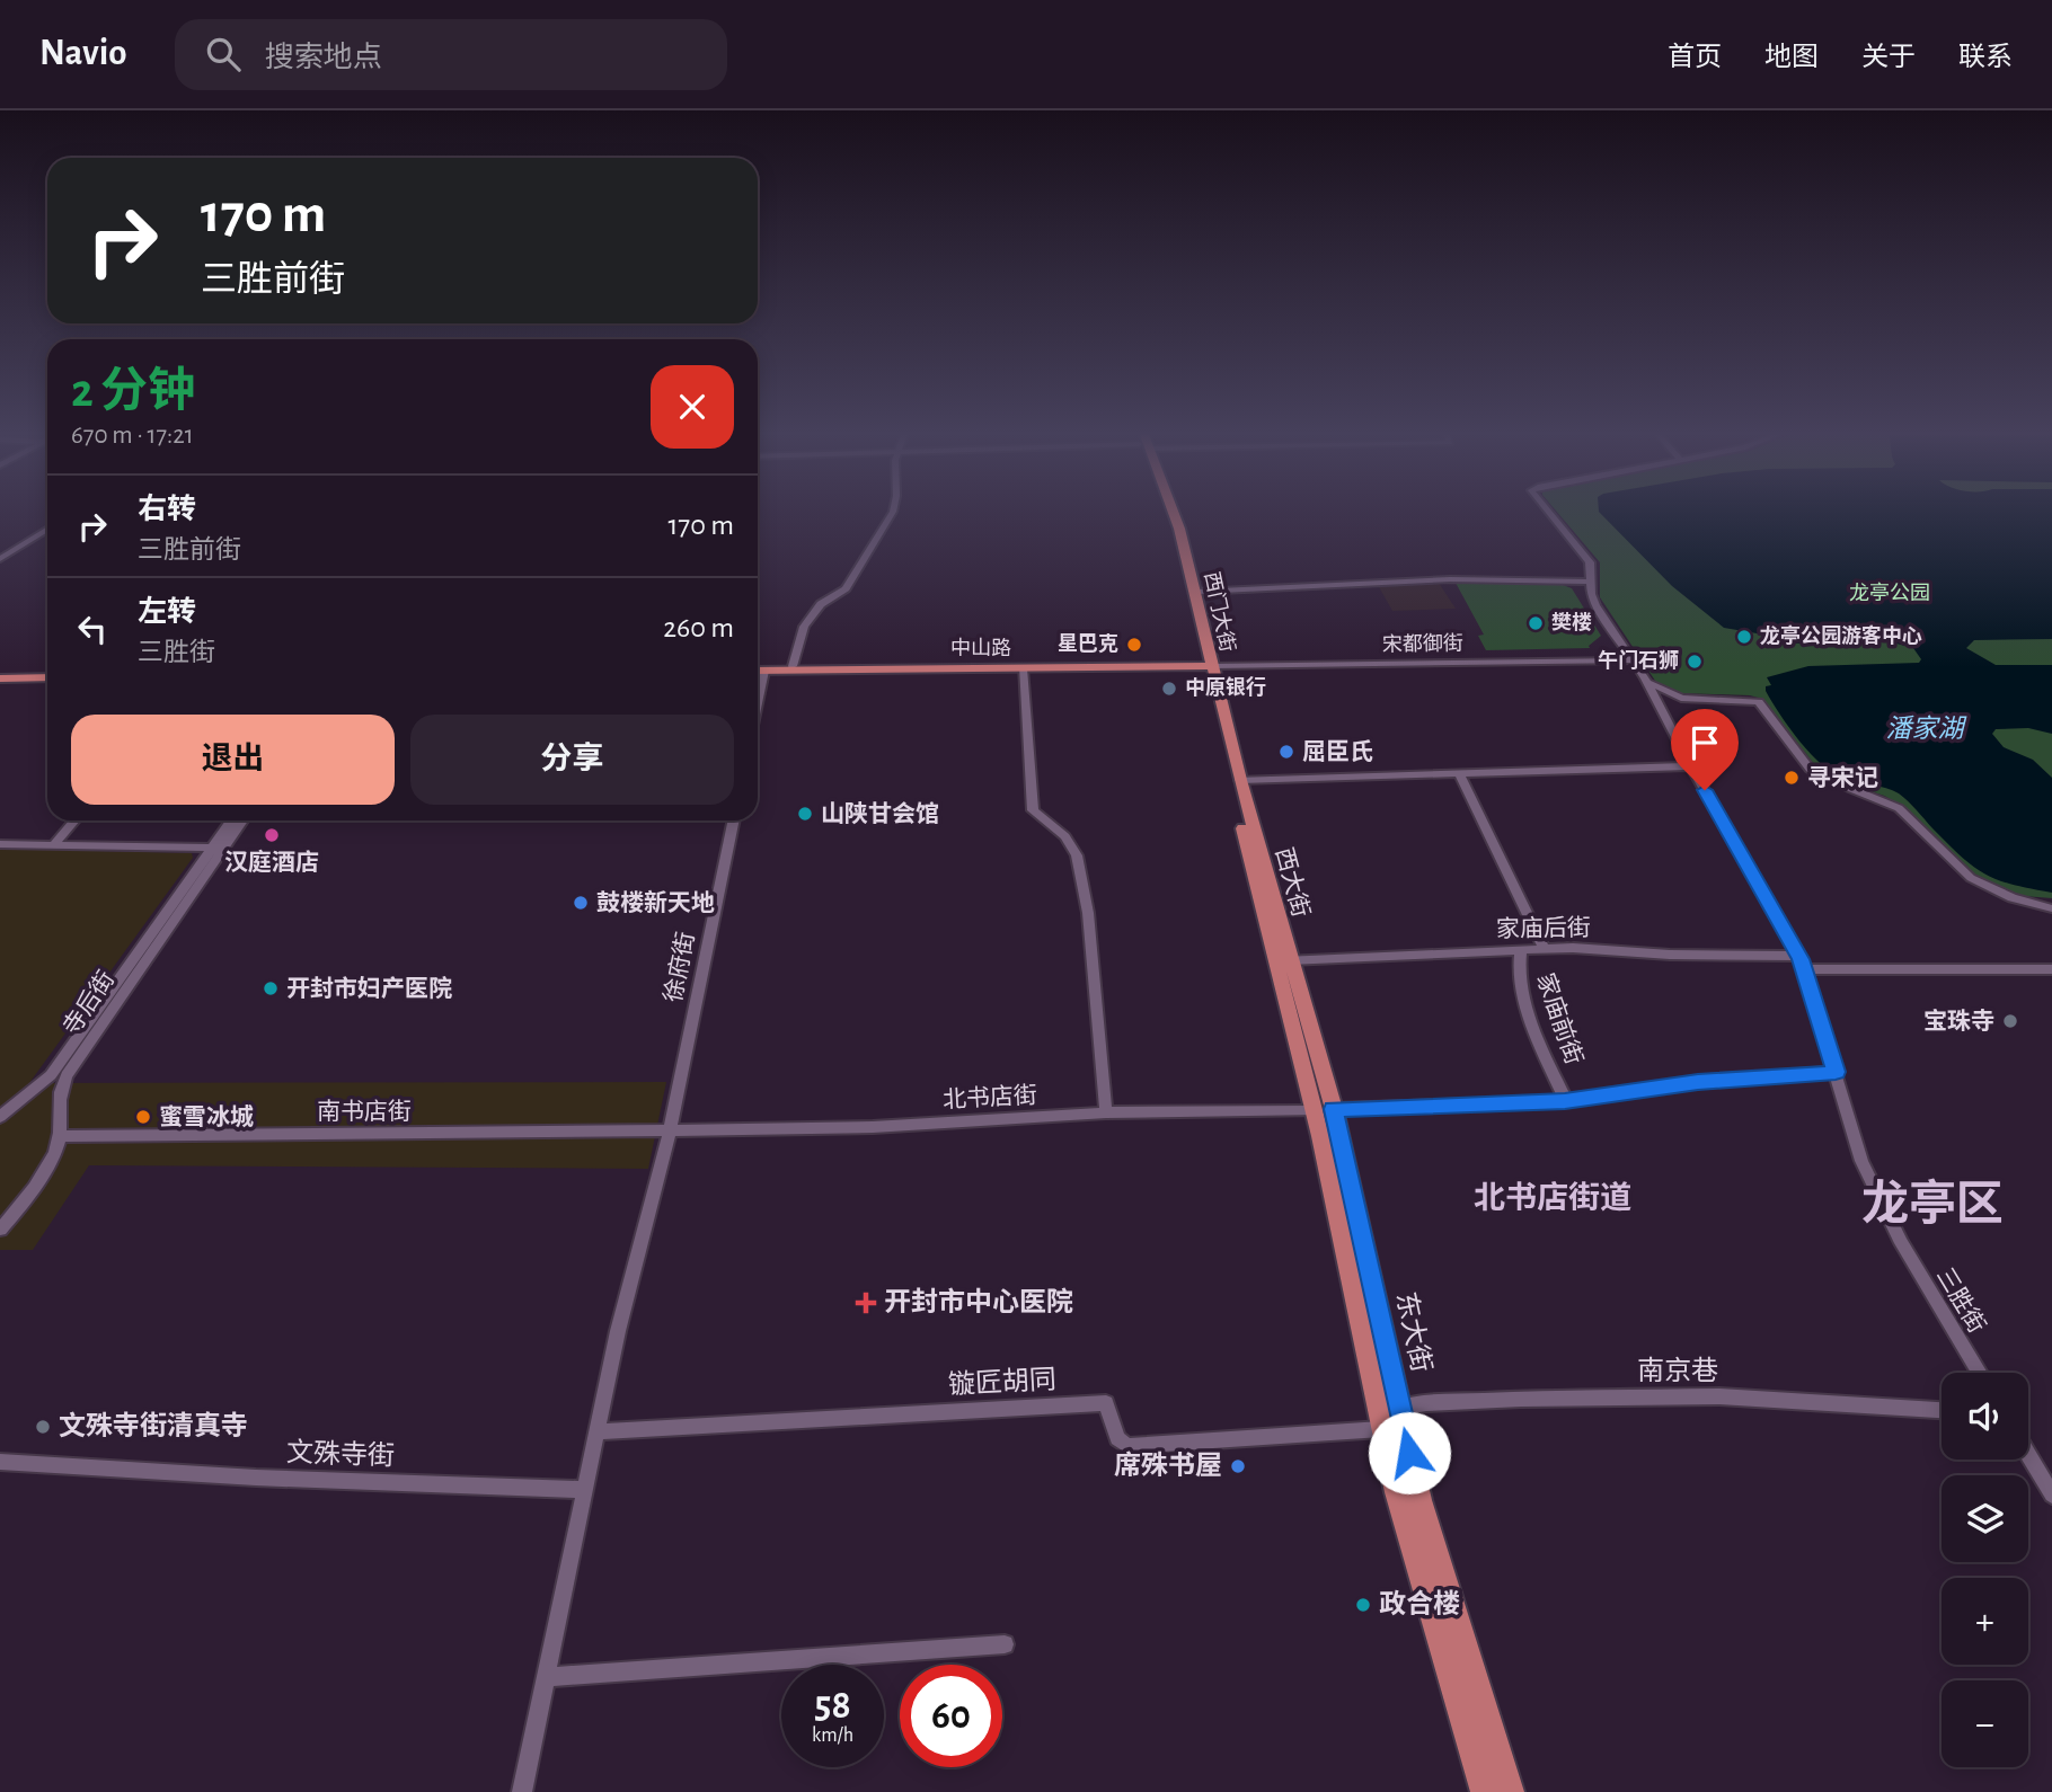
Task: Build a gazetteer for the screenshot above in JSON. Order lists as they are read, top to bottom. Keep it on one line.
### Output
{"streets":{"main road":["西门大街","中山路","西大街","东大街"],"street":["宋都御街","家庙后街","徐府街","寺后街","家庙前街","北书店街","南书店街","三胜街","南京巷","镟匠胡同","文殊寺街"]},"crossings":[["西门大街","宋都御街"],["西门大街","中山路"],["西门大街","西大街"],["宋都御街","中山路"],["宋都御街","西大街"],["宋都御街","三胜街"],["中山路","西大街"],["西大街","家庙后街"],["西大街","北书店街"],["西大街","东大街"],["家庙后街","家庙前街"],["家庙后街","三胜街"],["徐府街","北书店街"],["徐府街","南书店街"],["徐府街","镟匠胡同"],["徐府街","文殊寺街"],["寺后街","南书店街"],["家庙前街","北书店街"],["北书店街","南书店街"],["北书店街","三胜街"],["北书店街","东大街"],["东大街","南京巷"],["东大街","镟匠胡同"]],"districts":["北书店街道","龙亭区"],"water":["潘家湖"],"parks":["龙亭公园"],"places":{"other":["樊楼","龙亭公园游客中心","星巴克","午门石狮","中原银行","屈臣氏","寻宋记","山陕甘会馆","汉庭酒店","鼓楼新天地","开封市妇产医院","宝珠寺","蜜雪冰城","文殊寺街清真寺","席殊书屋","政合楼"],"health":["开封市中心医院"]},"page":{"header":"Navio","search":"搜索地点","nav":["首页","地图","关于","联系"],"turn":["170 m","三胜前街"],"heading":["2 分钟","670 m · 17:21"],"list":[{"name":"右转","note":"三胜前街","value":"170 m"},{"name":"左转","note":"三胜街","value":"260 m"}],"buttons":["退出","分享"],"map_buttons":["+","−"],"speed":"58 km/h","limit":"60"}}
